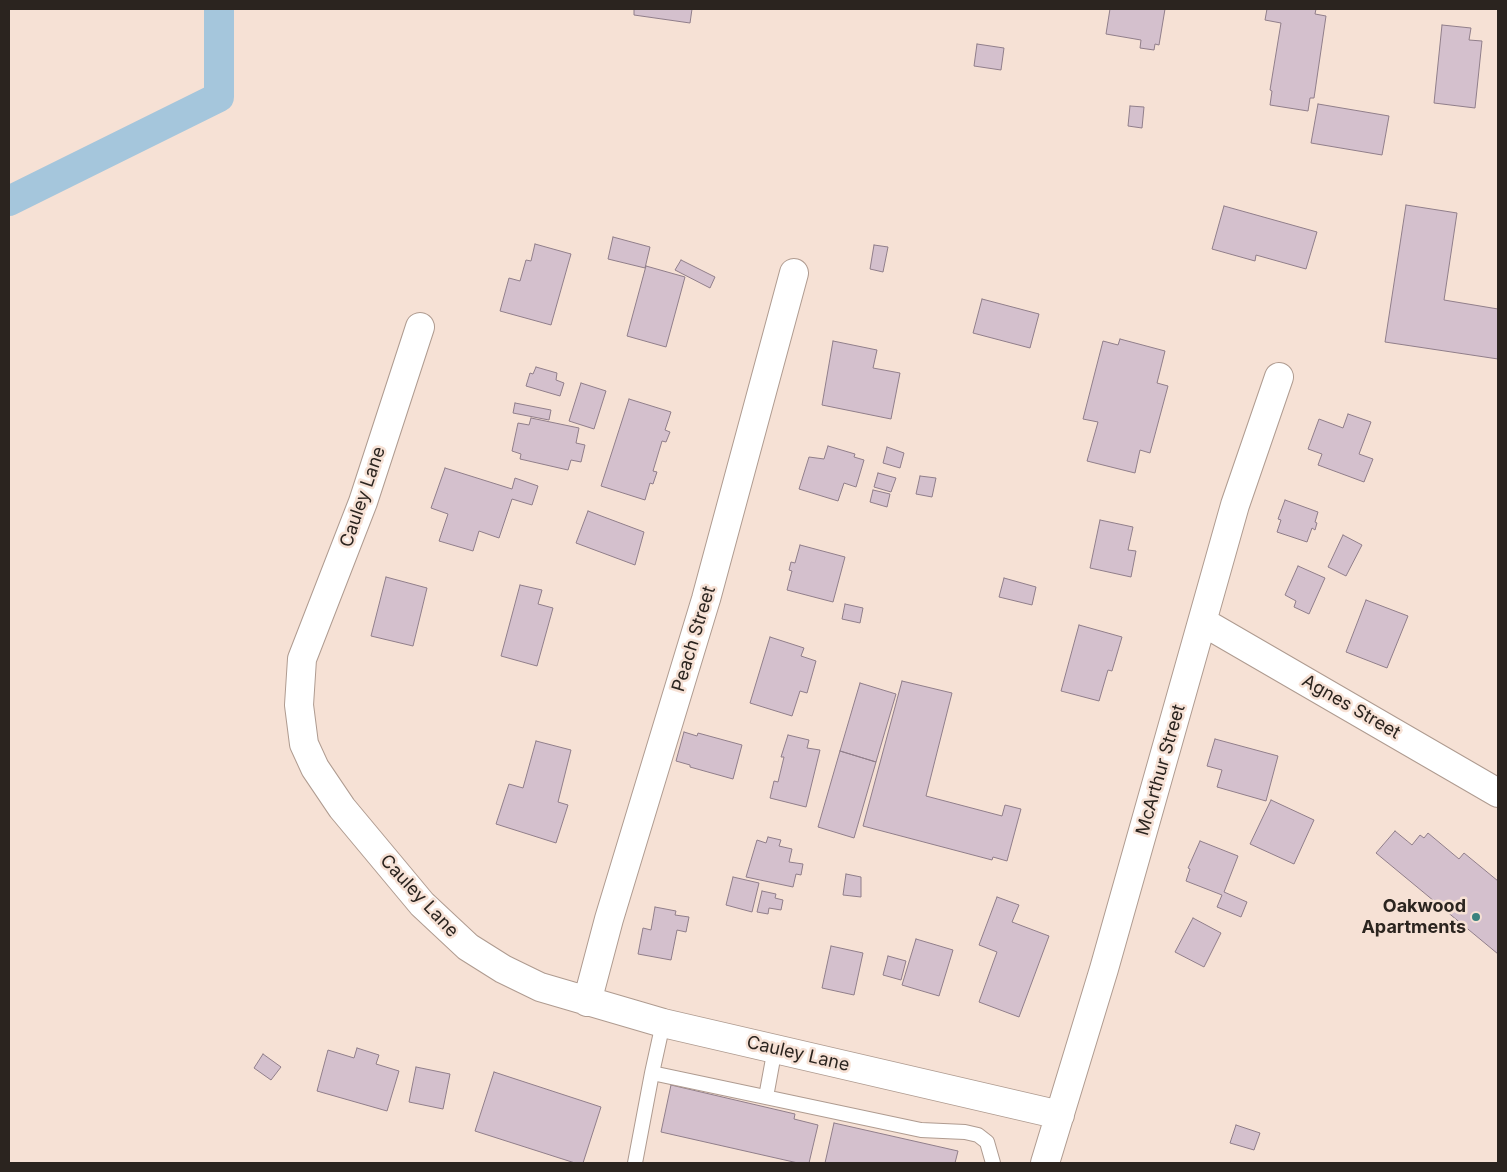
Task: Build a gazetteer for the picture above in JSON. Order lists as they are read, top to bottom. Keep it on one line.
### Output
{"streets":{"street":["Cauley Lane","Peach Street","Agnes Street","McArthur Street"]},"crossings":[["Cauley Lane","Peach Street"],["Cauley Lane","McArthur Street"],["Agnes Street","McArthur Street"]],"places":["Oakwood Apartments"]}
